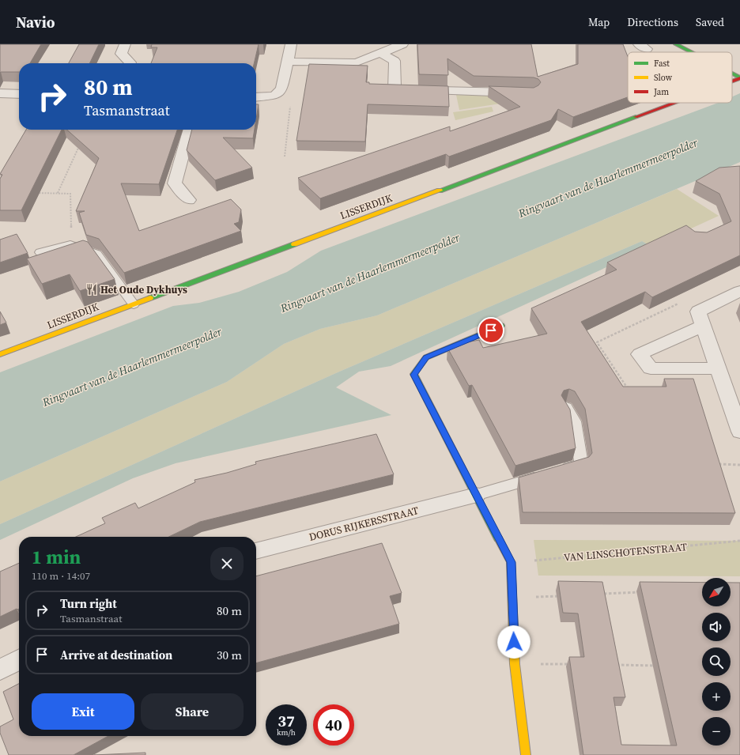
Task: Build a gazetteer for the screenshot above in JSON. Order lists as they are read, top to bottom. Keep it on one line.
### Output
{"streets":{"street":["LISSERDIJK","DORUS RIJKERSSTRAAT"],"path":["VAN LINSCHOTENSTRAAT"]},"water":["Ringvaart van de Haarlemmermeerpolder"],"places":{"restaurant":["Het Oude Dykhuys"]},"legend":["Fast","Slow","Jam"],"north":"bottom left","page":{"header":"Navio","nav":["Map","Directions","Saved"],"turn":["80 m","Tasmanstraat"],"heading":["1 min","110 m · 14:07"],"map_buttons":["+","−"],"list":[{"name":"Turn right","note":"Tasmanstraat","value":"80 m"},{"name":"Arrive at destination","value":"30 m"}],"buttons":["Exit","Share"],"speed":"37 km/h","limit":"40"}}
